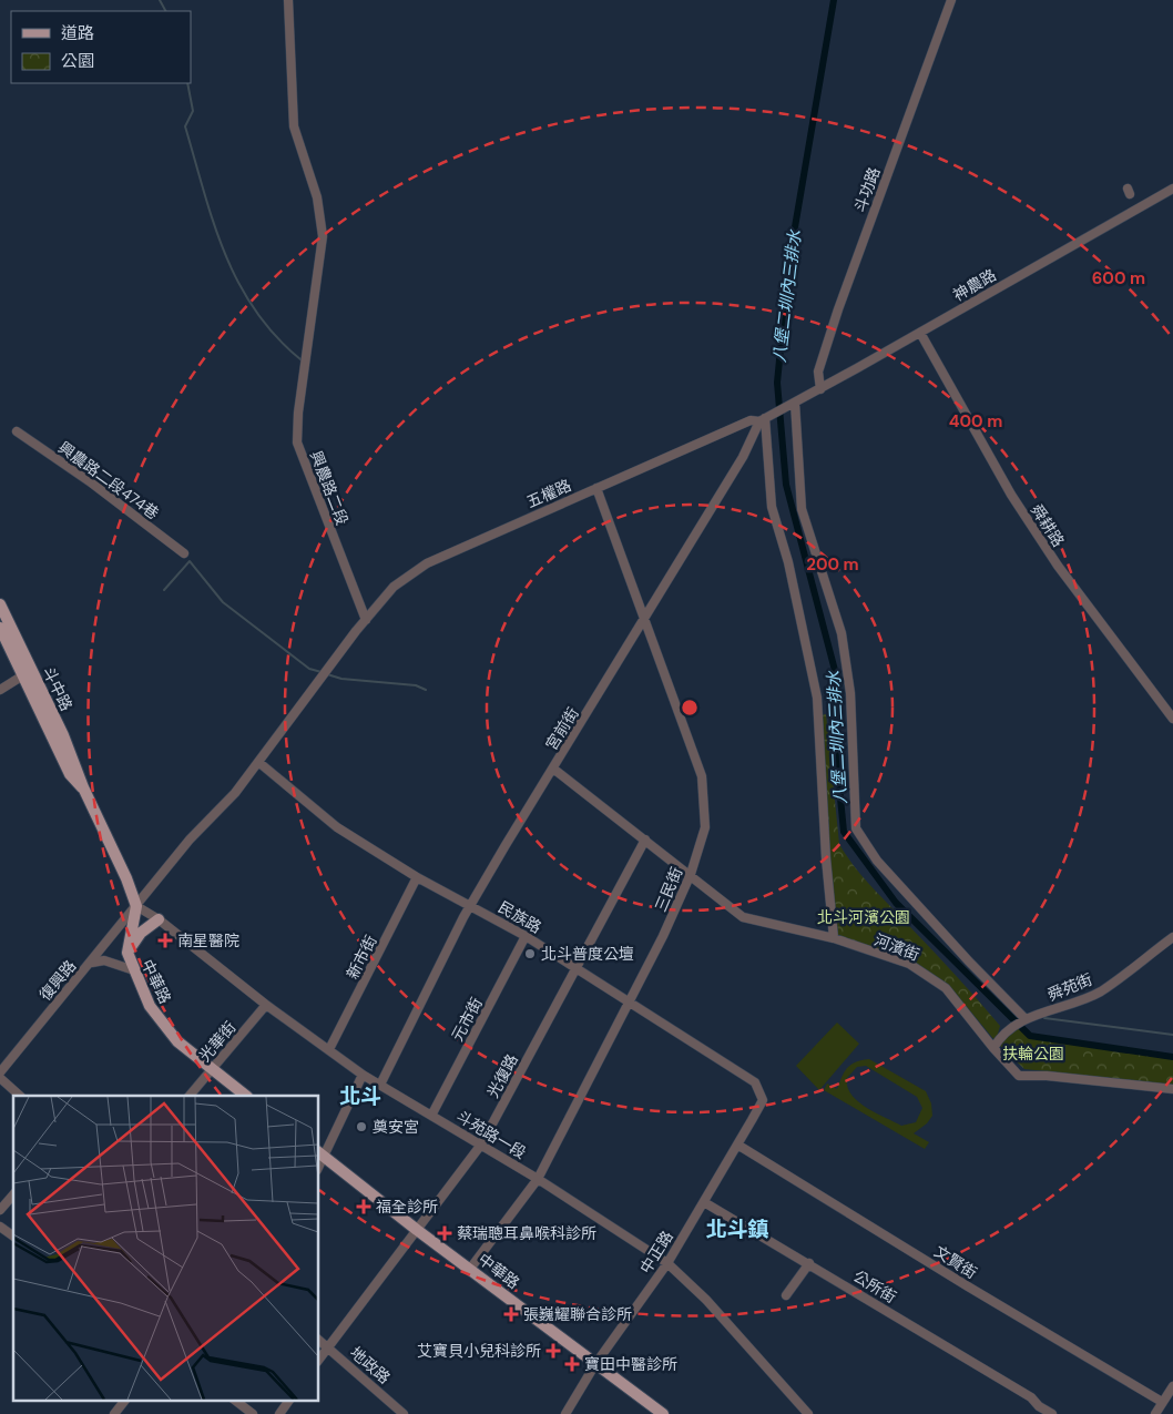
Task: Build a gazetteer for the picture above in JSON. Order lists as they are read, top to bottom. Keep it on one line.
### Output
{"streets":{"main road":["斗中路","中華路"],"street":["斗功路","神農路","興農路二段474巷","興農路二段","五權路","舜耕路","宮前街","三民街","民族路","河濱街","新市街","復興路","舜苑街","元市街","光華街","光復路","斗苑路一段","中正路","文賢街","公所街","地政路"]},"crossings":[["斗功路","神農路"],["神農路","舜耕路"],["興農路二段","五權路"],["五權路","宮前街"],["五權路","三民街"],["斗中路","復興路"],["斗中路","中華路"],["斗中路","斗苑路一段"],["宮前街","三民街"],["宮前街","民族路"],["宮前街","河濱街"],["宮前街","斗苑路一段"],["三民街","民族路"],["三民街","河濱街"],["三民街","中華路"],["三民街","斗苑路一段"],["民族路","新市街"],["民族路","元市街"],["民族路","光復路"],["民族路","中正路"],["河濱街","舜苑街"],["河濱街","光復路"],["新市街","斗苑路一段"],["復興路","中華路"],["復興路","斗苑路一段"],["中華路","光華街"],["中華路","光復路"],["中華路","斗苑路一段"],["中華路","中正路"],["元市街","斗苑路一段"],["光華街","斗苑路一段"],["光復路","斗苑路一段"],["光復路","地政路"],["斗苑路一段","中正路"],["中正路","文賢街"],["中正路","公所街"]],"districts":["北斗","北斗鎮"],"water":["八堡二圳內三排水"],"parks":["北斗河濱公園","扶輪公園"],"places":{"health":["南星醫院","福全診所","蔡瑞聰耳鼻喉科診所","張巍耀聯合診所","艾寶貝小兒科診所","寶田中醫診所"],"other":["北斗普度公壇","奠安宮"]},"legend":["道路","公園"],"rings":["600 m","400 m","200 m"]}
